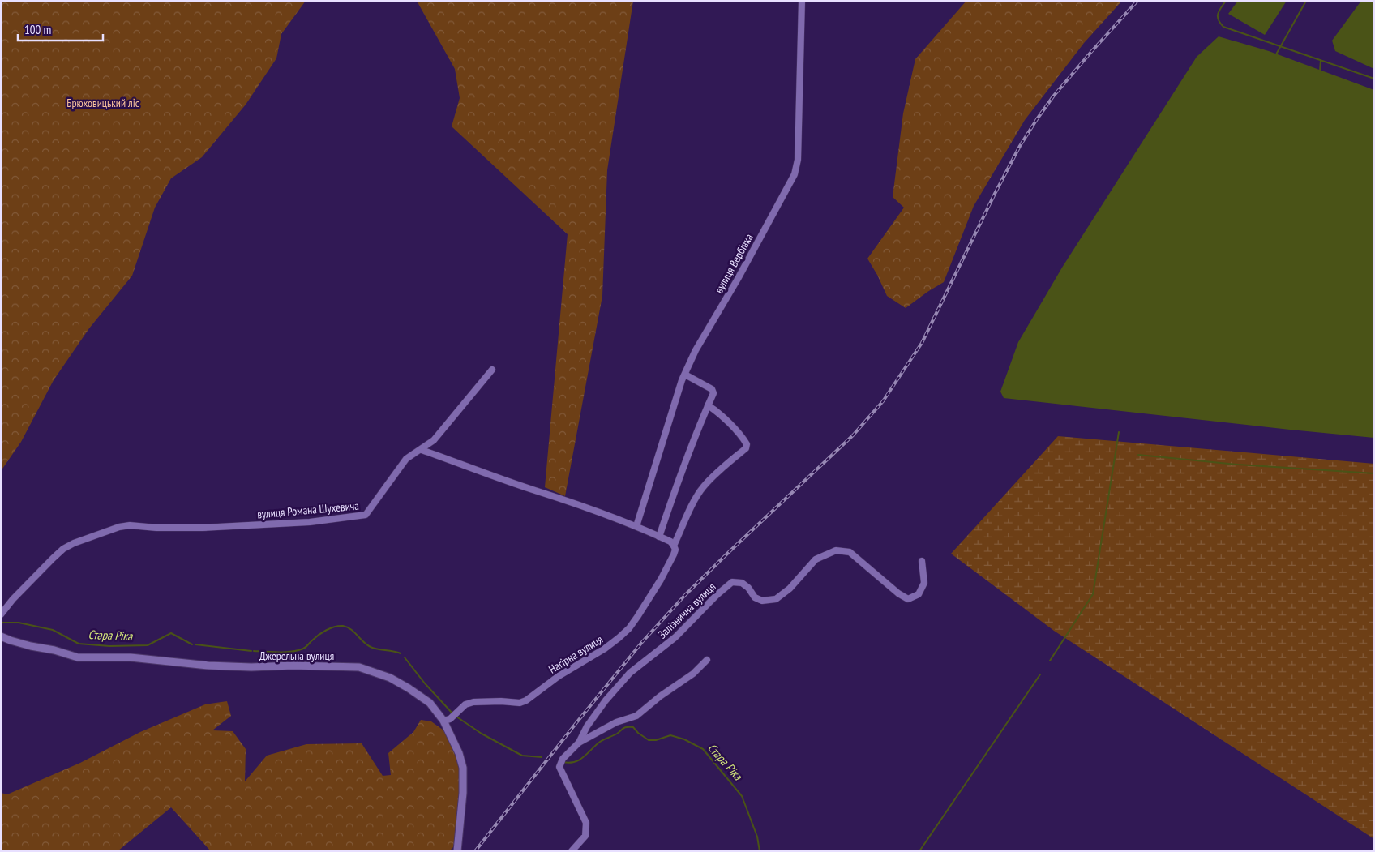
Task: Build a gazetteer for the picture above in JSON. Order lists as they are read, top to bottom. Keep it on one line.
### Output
{"streets":{"street":["вулиця Вербівка","вулиця Романа Шухевича","Залізнична вулиця","Нагірна вулиця","Джерельна вулиця"]},"crossings":[["Нагірна вулиця","Джерельна вулиця"]],"water":["Стара Ріка"],"parks":["Брюховицький ліс"],"scale_bar":"100 m"}
